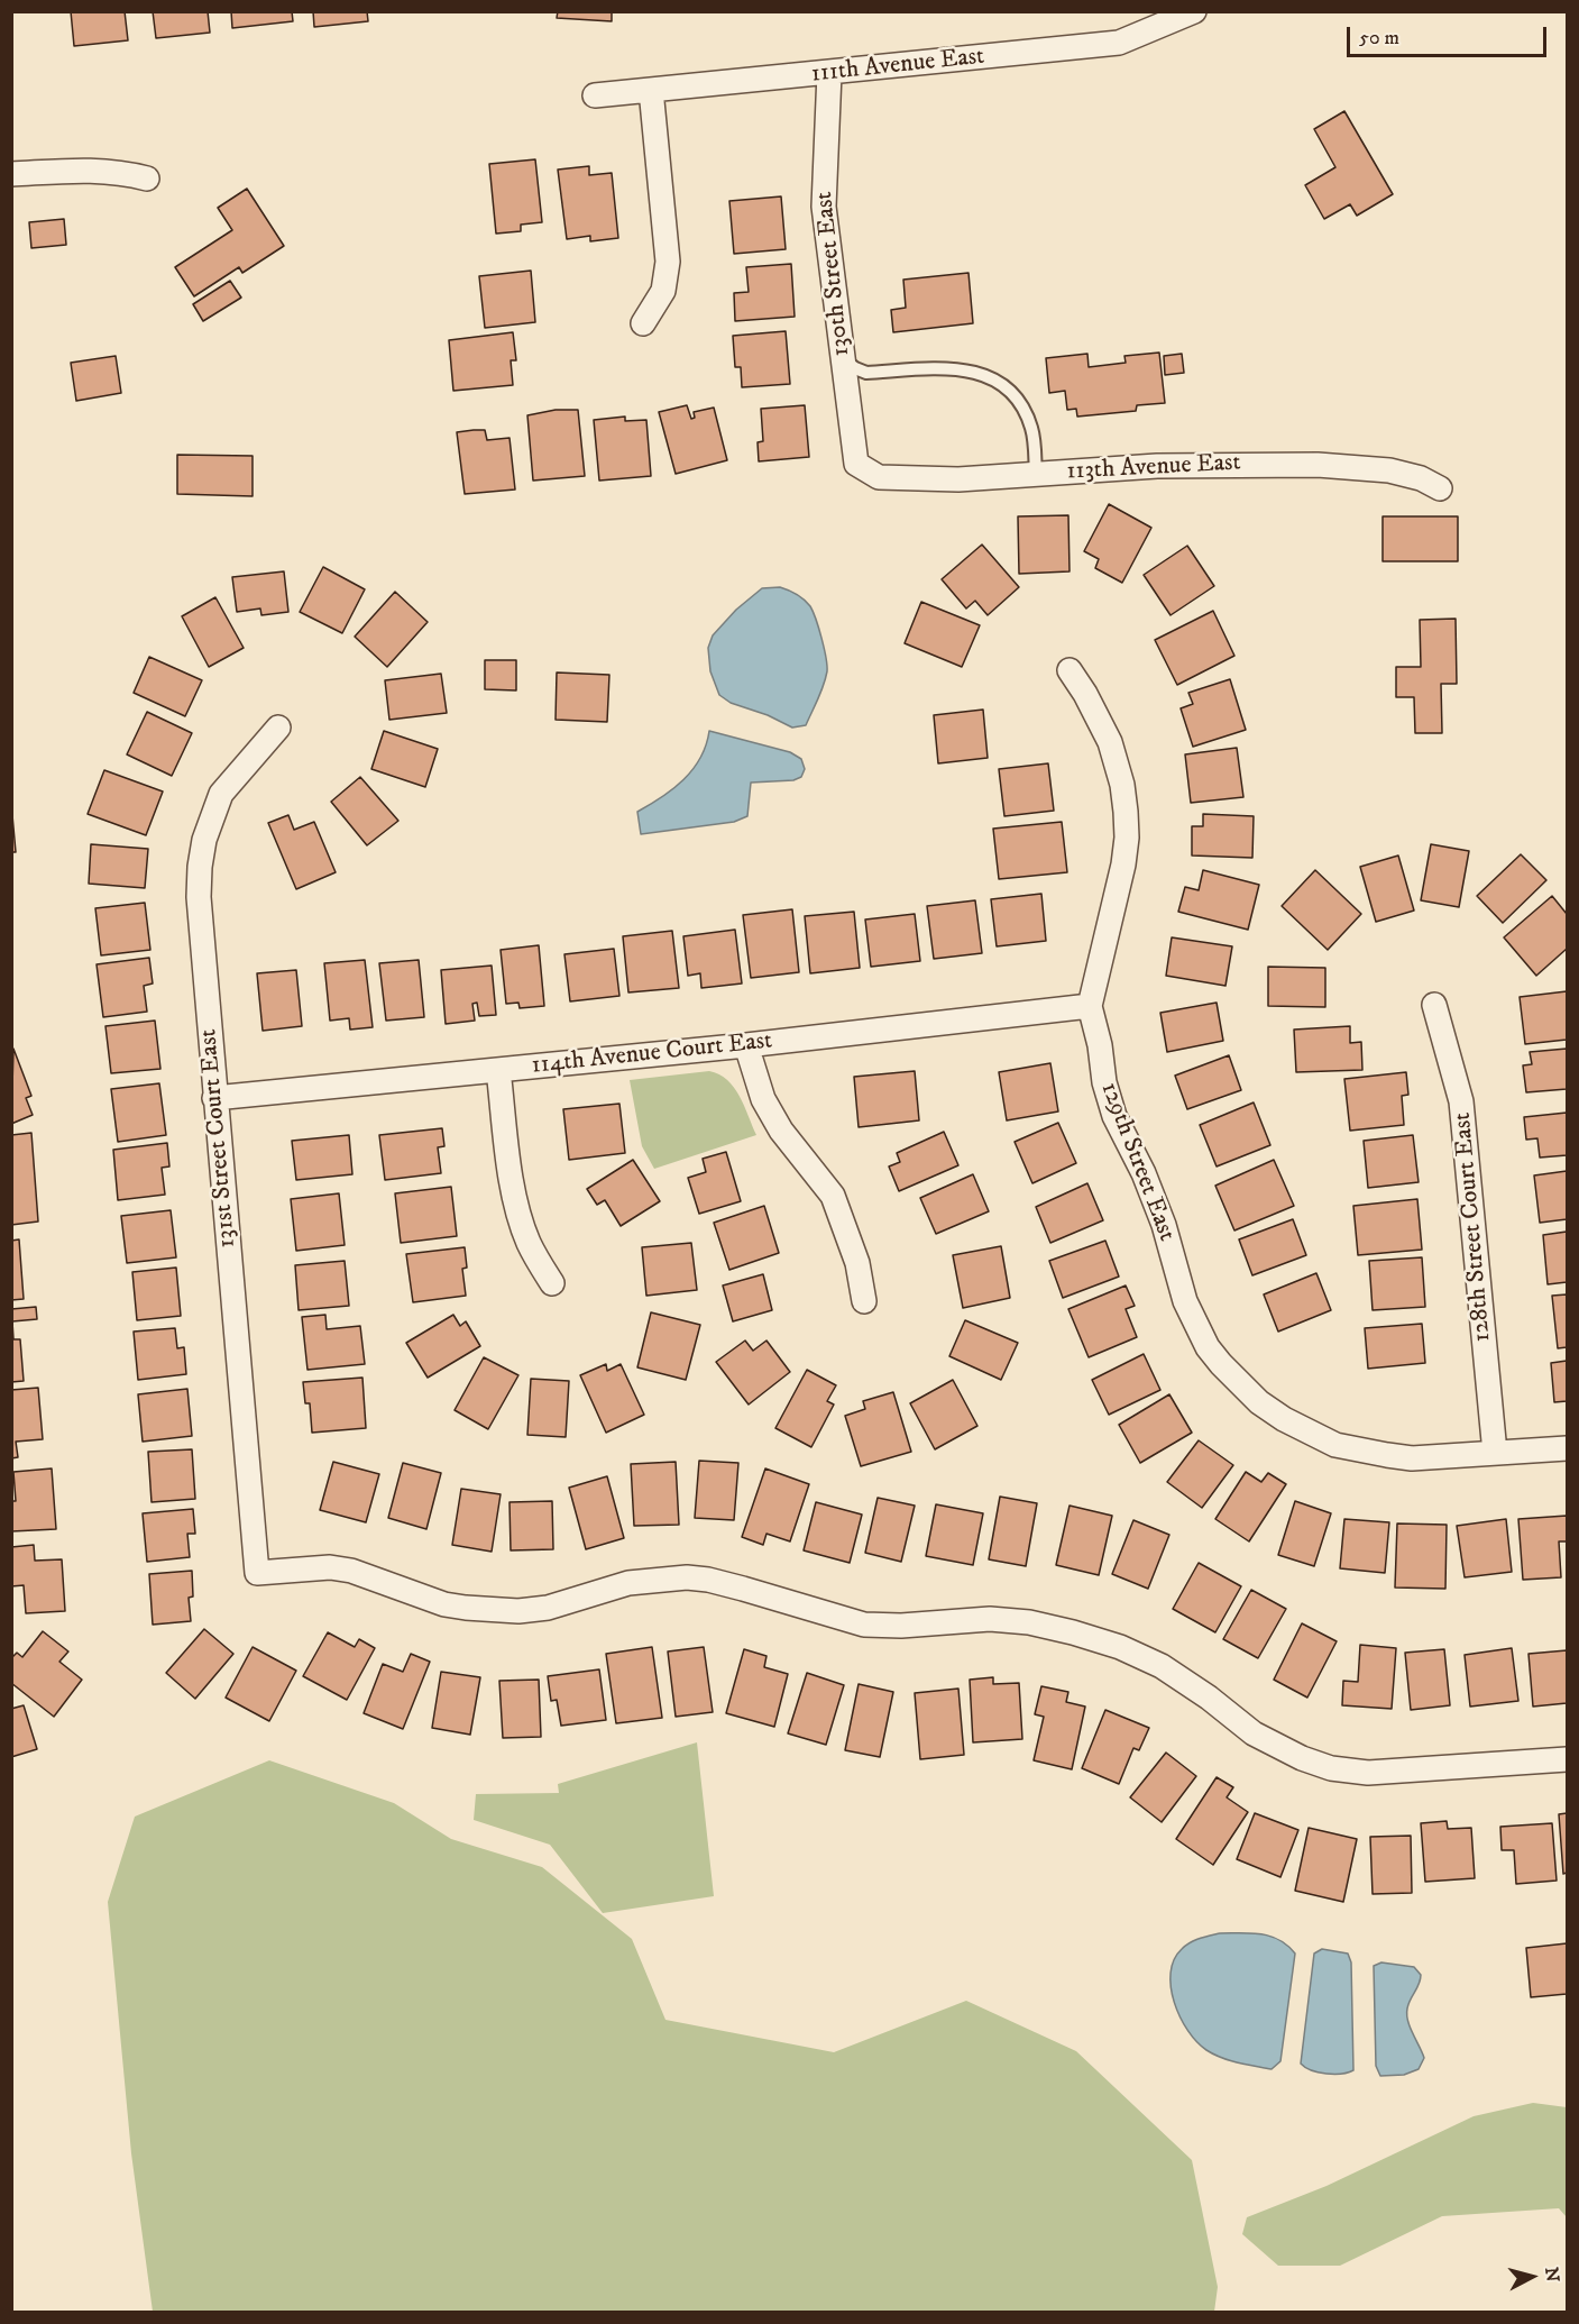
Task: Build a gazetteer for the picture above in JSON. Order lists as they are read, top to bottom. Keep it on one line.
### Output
{"streets":{"street":["111th Avenue East","130th Street East","113th Avenue East","114th Avenue Court East","131st Street Court East","129th Street East","128th Street Court East"]},"crossings":[["111th Avenue East","130th Street East"],["130th Street East","113th Avenue East"],["114th Avenue Court East","131st Street Court East"],["114th Avenue Court East","129th Street East"],["129th Street East","128th Street Court East"]],"scale_bar":"50 m","north":"right"}
